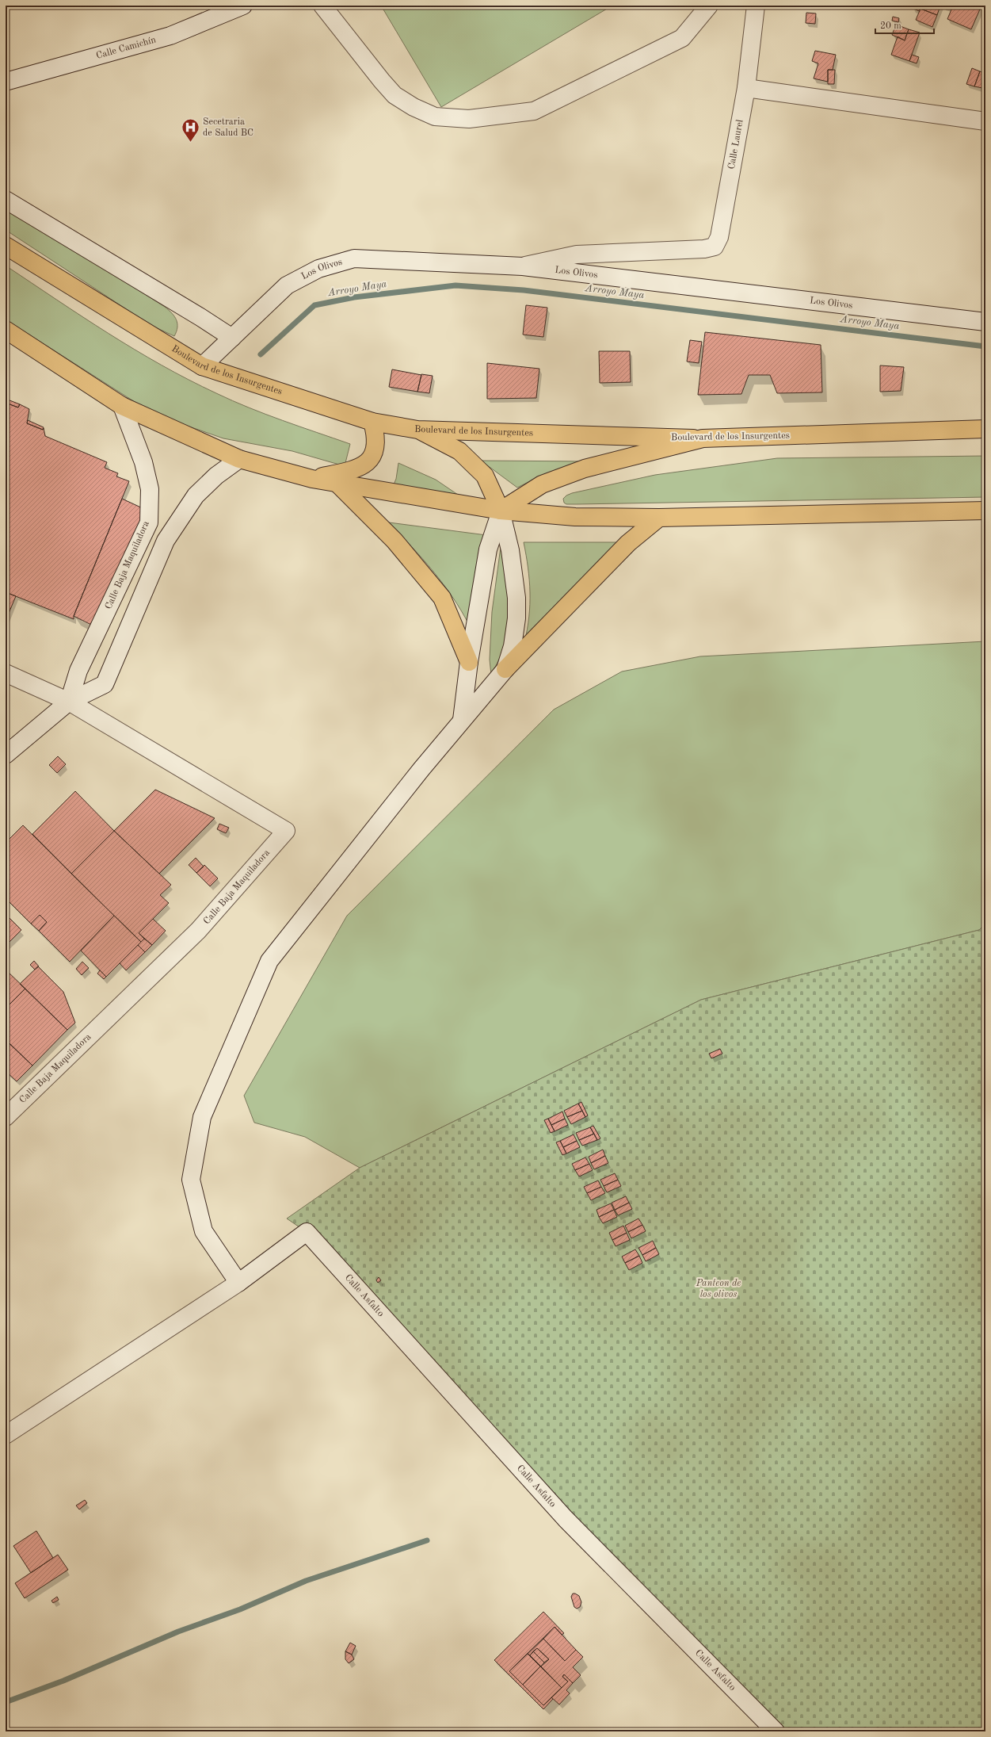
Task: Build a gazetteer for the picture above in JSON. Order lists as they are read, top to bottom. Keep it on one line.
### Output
{"streets":{"main road":["Boulevard de los Insurgentes"],"street":["Calle Camichín","Calle Laurel","Los Olivos","Calle Baja Maquiladora","Calle Asfalto"]},"crossings":[["Calle Laurel","Los Olivos"],["Los Olivos","Boulevard de los Insurgentes"]],"water":["Arroyo Maya"],"parks":["Panteon de los olivos"],"places":{"hospital":["Secetraria de Salud BC"]},"scale_bar":"20 m"}
